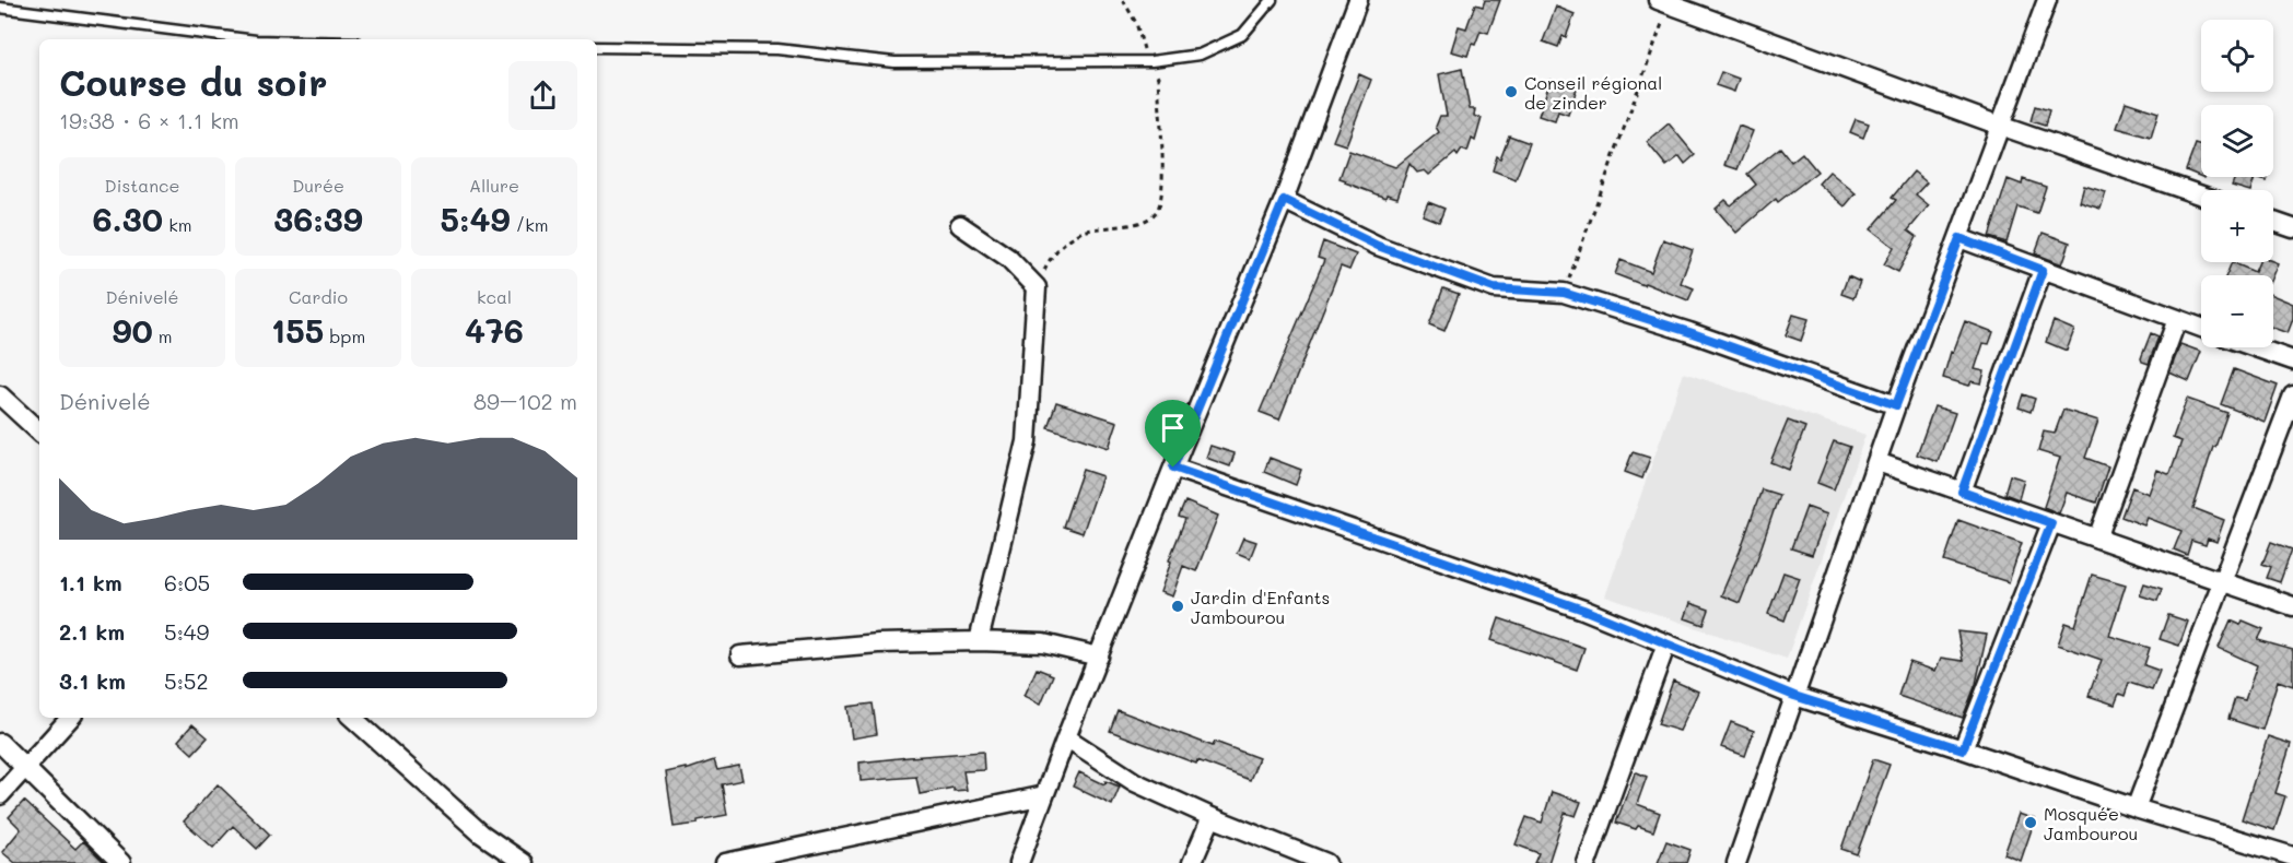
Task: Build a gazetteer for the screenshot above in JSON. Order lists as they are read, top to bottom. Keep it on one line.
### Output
{"places":["Conseil régional de zinder","Jardin d'Enfants Jambourou","Mosquée Jambourou"],"page":{"map_buttons":["+","−"],"heading":["Course du soir","19:38 · 6 × 1.1 km"],"stats":[["Distance","6.30 km"],["Durée","36:39"],["Allure","5:49 /km"],["Dénivelé","90 m"],["Cardio","155 bpm"],["kcal","476"]],"chart":["Dénivelé","89–102 m"],"list":[{"name":"1.1 km","note":"6:05"},{"name":"2.1 km","note":"5:49"},{"name":"3.1 km","note":"5:52"}]}}
